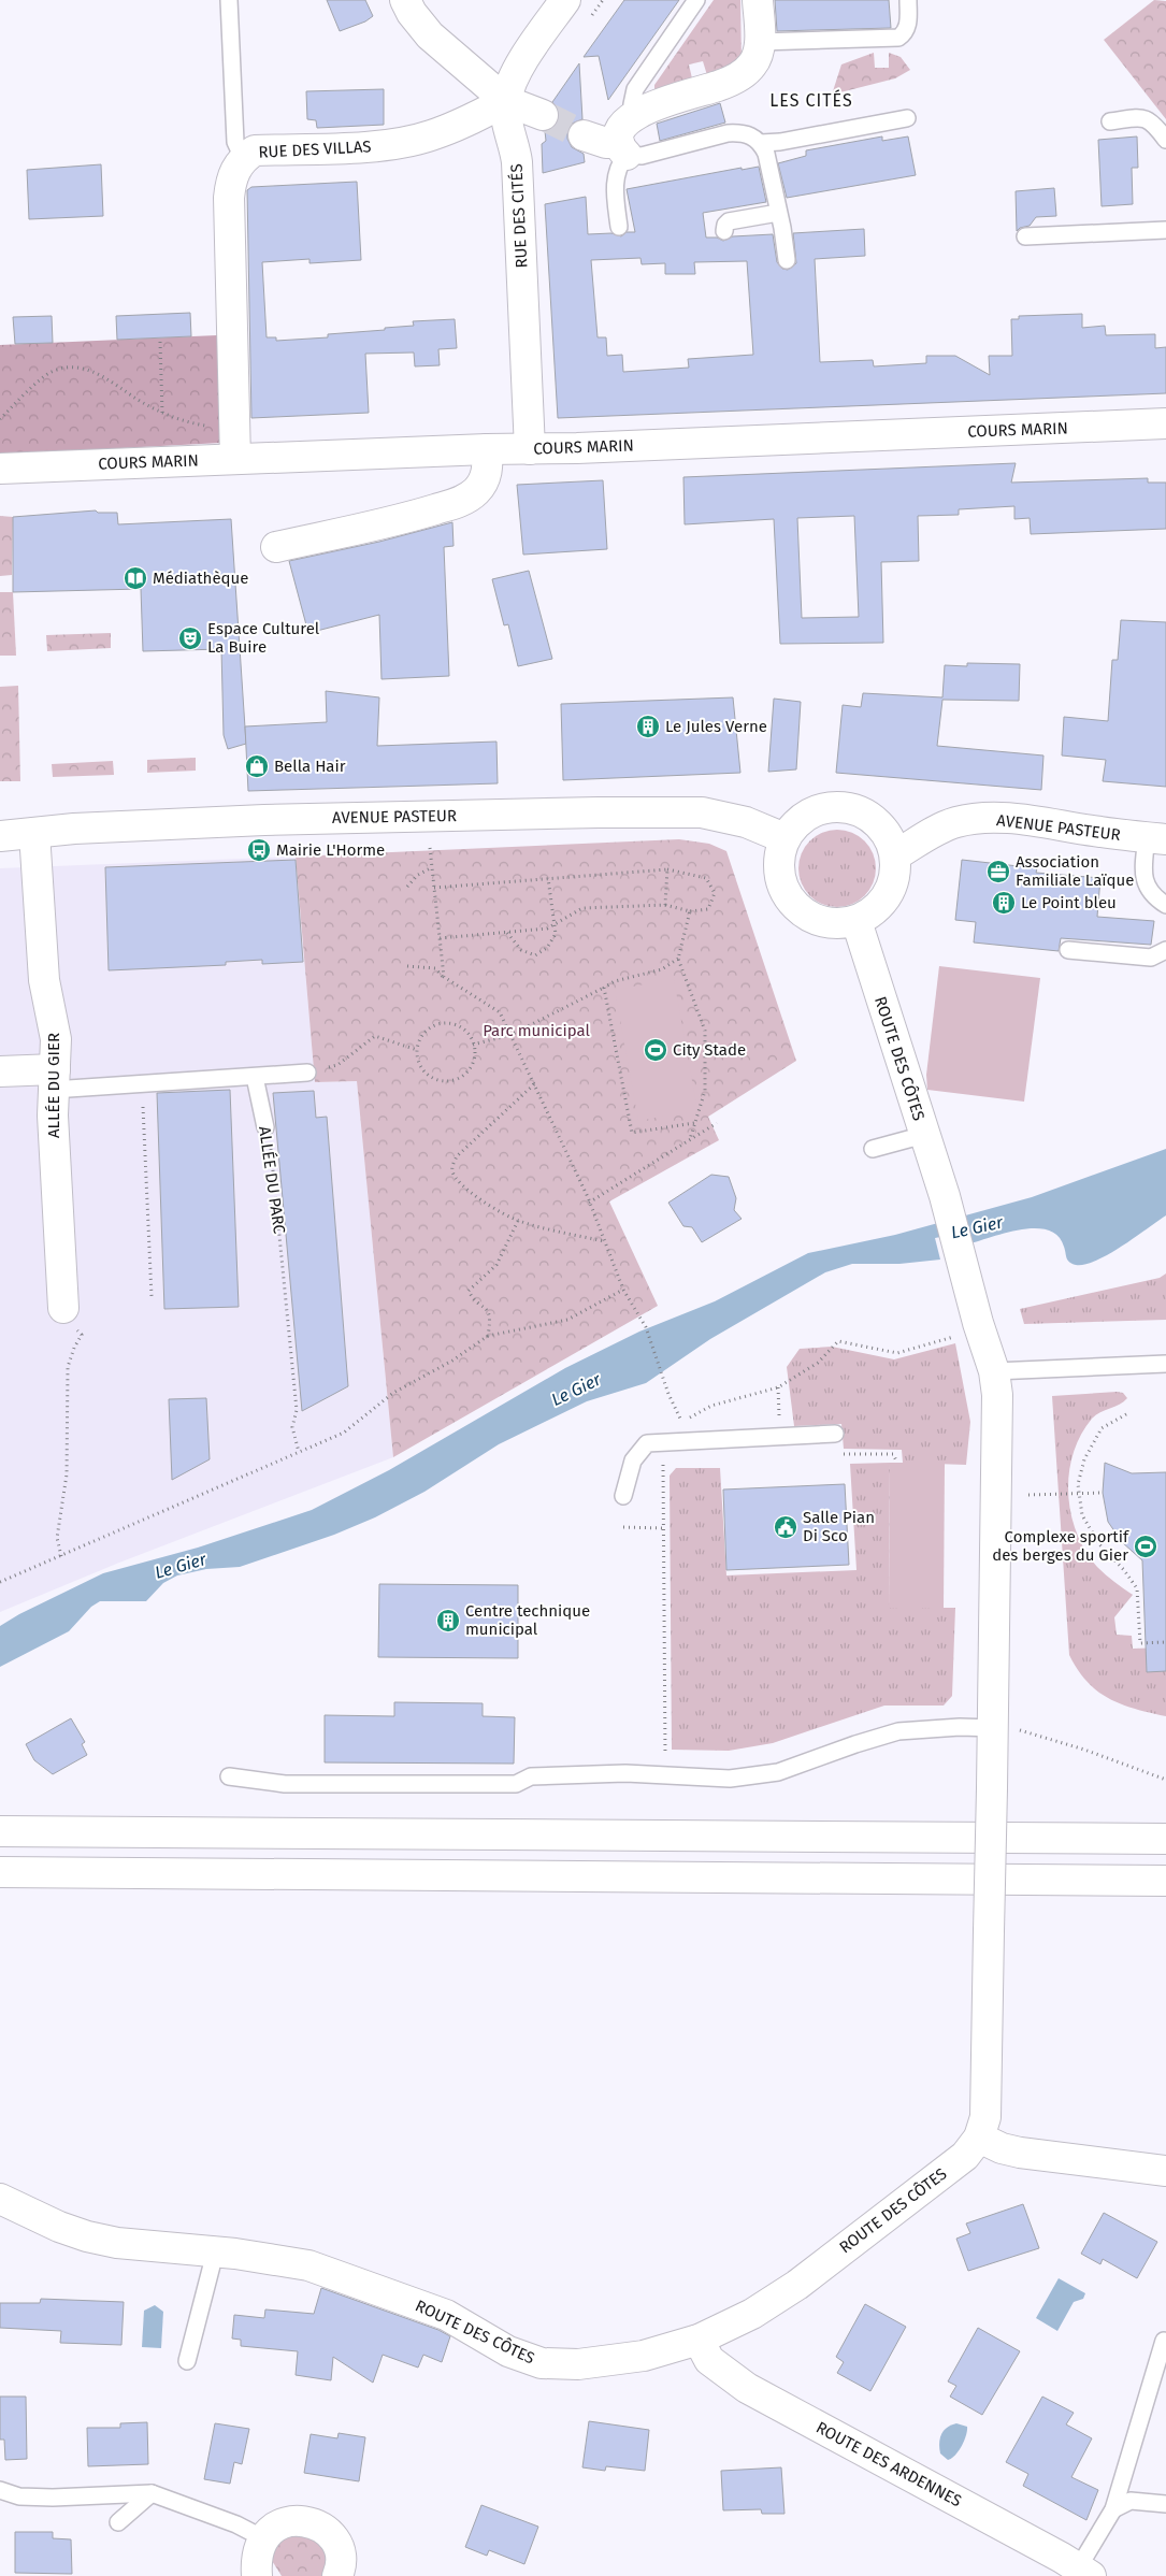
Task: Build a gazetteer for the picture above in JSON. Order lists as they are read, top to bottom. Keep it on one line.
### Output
{"streets":{"main road":["RUE DES VILLAS","RUE DES CITÉS","COURS MARIN","AVENUE PASTEUR","ROUTE DES CÔTES","ALLÉE DU GIER","ROUTE DES ARDENNES"],"lane":["ALLÉE DU PARC"]},"crossings":[["RUE DES VILLAS","RUE DES CITÉS"],["RUE DES VILLAS","COURS MARIN"],["RUE DES CITÉS","COURS MARIN"],["AVENUE PASTEUR","ROUTE DES CÔTES"],["AVENUE PASTEUR","ALLÉE DU GIER"],["ROUTE DES CÔTES","ROUTE DES ARDENNES"]],"districts":["LES CITÉS"],"water":["Le Gier"],"parks":["Parc municipal"],"places":{"library":["Médiathèque"],"theatre":["Espace Culturel La Buire"],"building":["Le Jules Verne","Le Point bleu","Centre technique municipal"],"shop":["Bella Hair"],"bus stop":["Mairie L'Horme"],"office":["Association Familiale Laïque"],"sports":["City Stade","Complexe sportif des berges du Gier"],"public building":["Salle Pian Di Sco"]}}
